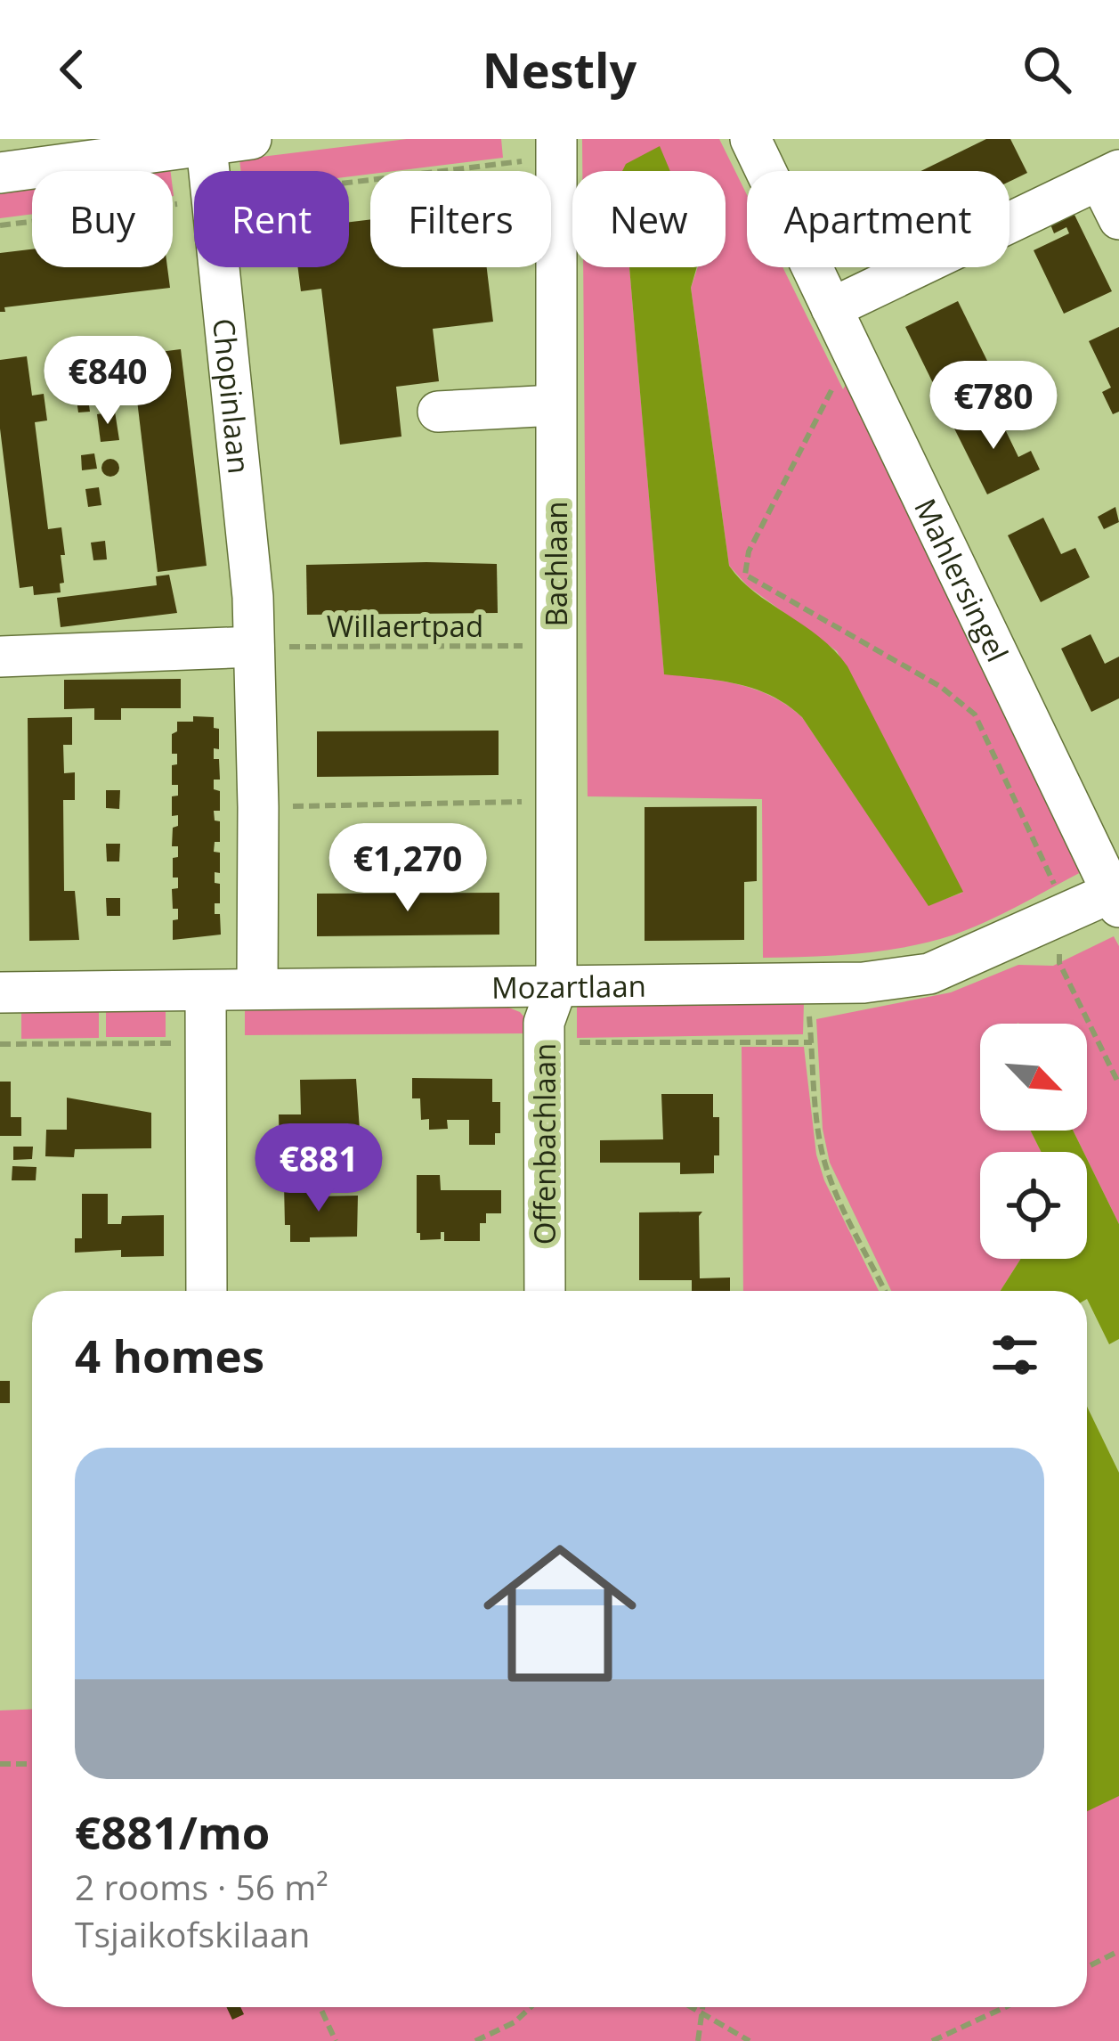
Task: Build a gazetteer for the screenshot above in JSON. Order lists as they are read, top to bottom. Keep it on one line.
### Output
{"streets":{"street":["Chopinlaan","Bachlaan","Mahlersingel","Mozartlaan","Offenbachlaan"],"path":["Willaertpad"]},"crossings":[["Chopinlaan","Willaertpad"],["Chopinlaan","Mozartlaan"],["Bachlaan","Willaertpad"],["Bachlaan","Mozartlaan"],["Bachlaan","Offenbachlaan"],["Mahlersingel","Mozartlaan"],["Mozartlaan","Offenbachlaan"]],"north":"bottom right","page":{"header":"Nestly","chip":["Buy","Rent","Filters","New","Apartment"],"price":["€840","€780","€1,270","€881"],"heading":"4 homes","list":[{"name":"€881/mo","note":"2 rooms · 56 m² · Tsjaikofskilaan"}]}}
